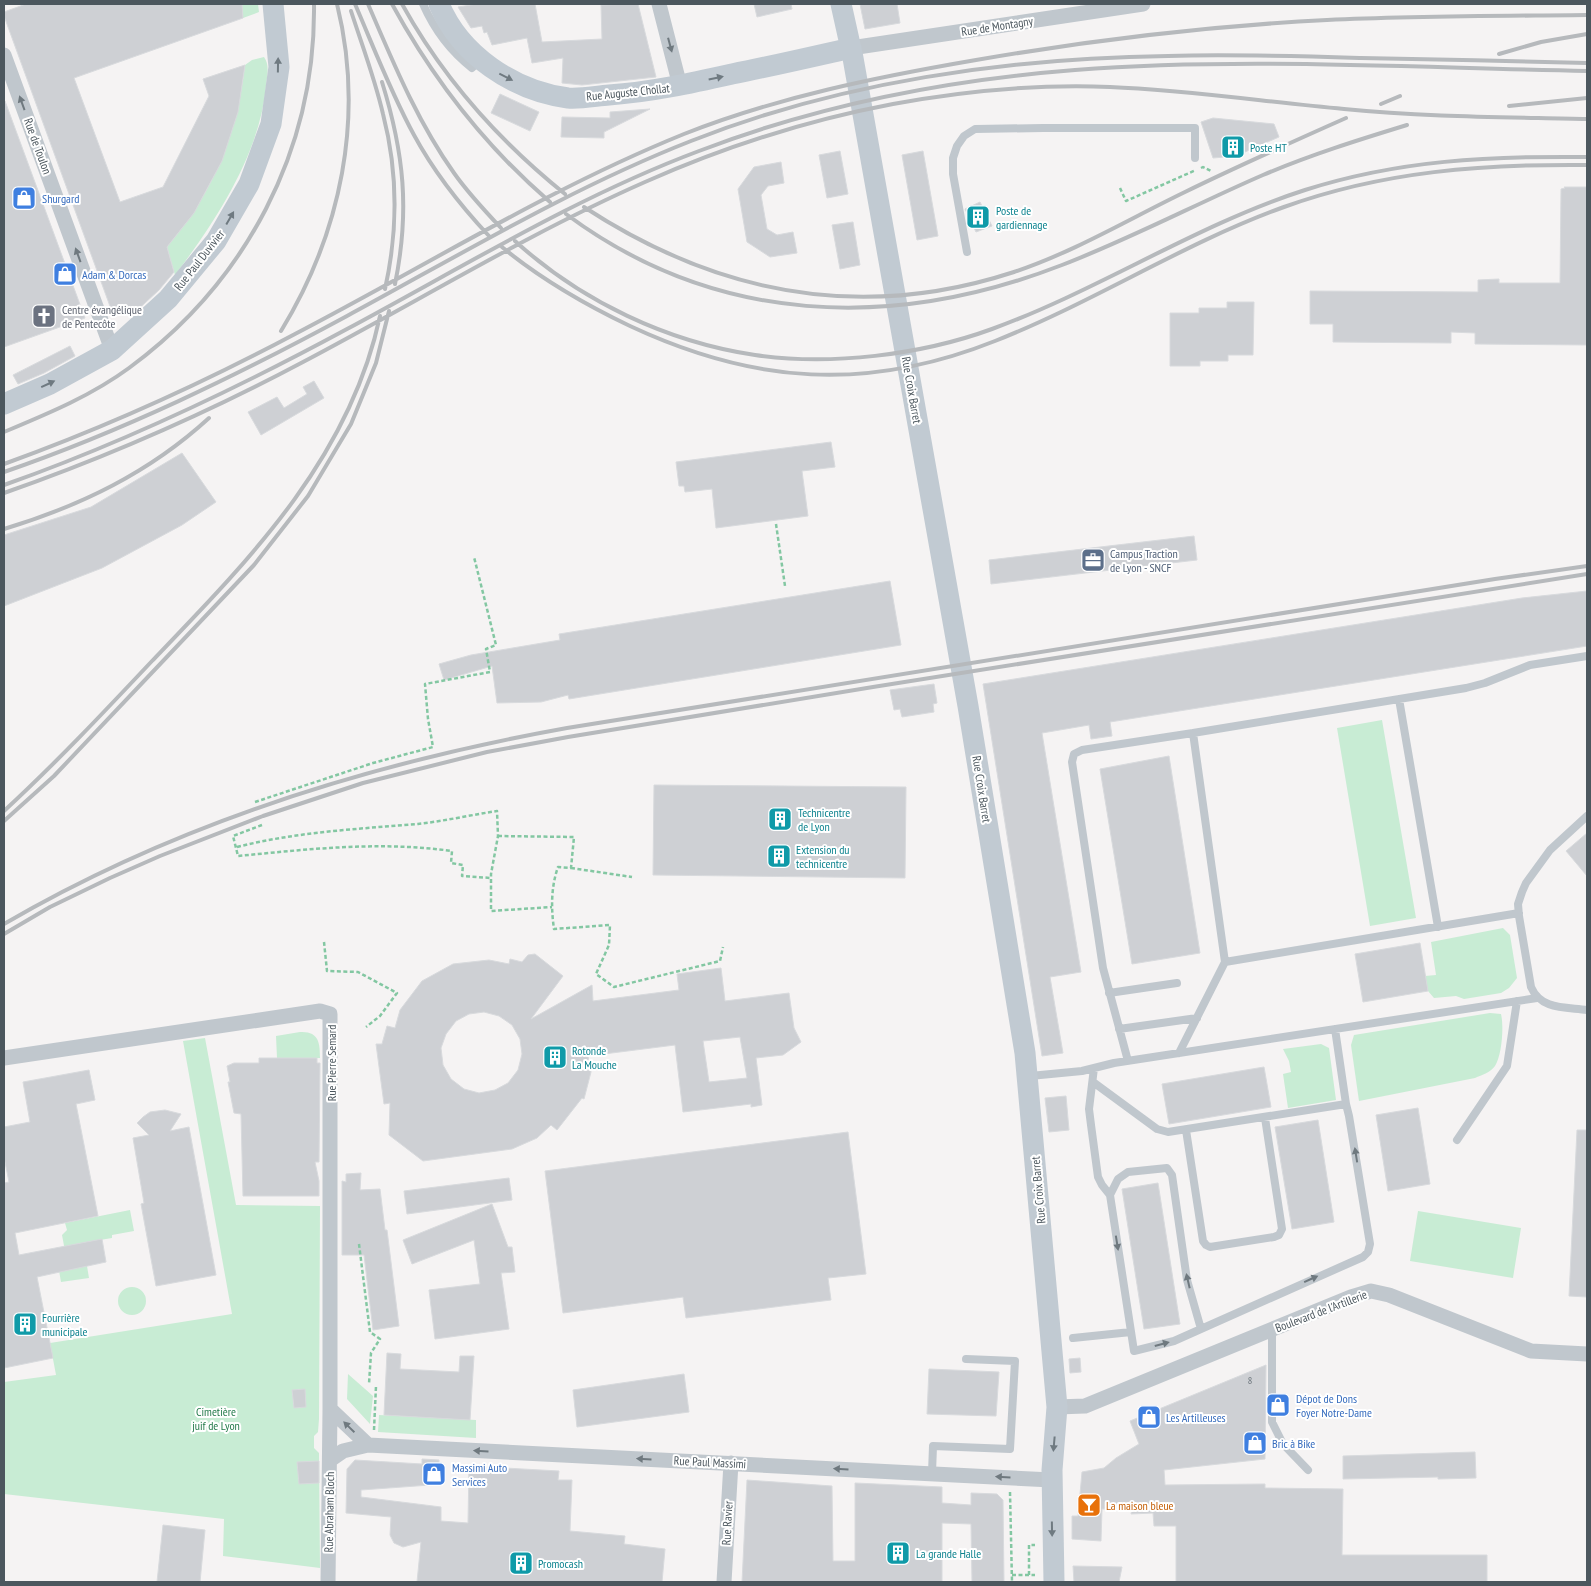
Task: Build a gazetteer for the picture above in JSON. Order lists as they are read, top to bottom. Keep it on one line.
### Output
{"streets":{"street":["Rue de Montagny","Rue Auguste Chollat","Rue de Toulon","Rue Paul Duvivier","Rue Croix Barret","Rue Pierre Semard","Boulevard de l'Artillerie","Rue Paul Massimi","Rue Abraham Bloch","Rue Ravier"]},"crossings":[["Rue de Montagny","Rue Auguste Chollat"],["Rue de Montagny","Rue Croix Barret"],["Rue Auguste Chollat","Rue Croix Barret"],["Rue de Toulon","Rue Paul Duvivier"],["Rue Croix Barret","Boulevard de l'Artillerie"],["Rue Croix Barret","Rue Paul Massimi"],["Rue Pierre Semard","Rue Abraham Bloch"],["Rue Paul Massimi","Rue Abraham Bloch"],["Rue Paul Massimi","Rue Ravier"]],"one_way":["Rue Auguste Chollat","Rue de Toulon","Rue Paul Duvivier","Rue Paul Massimi"],"parks":["Cimetière juif de Lyon"],"places":{"building":["Poste HT","Poste de gardiennage","Technicentre de Lyon","Extension du technicentre","Rotonde La Mouche","Fourrière municipale","La grande Halle","Promocash"],"shop":["Shurgard","Adam & Dorcas","Dépot de Dons Foyer Notre-Dame","Les Artilleuses","Bric à Bike","Massimi Auto Services"],"church":["Centre évangélique de Pentecôte"],"office":["Campus Traction de Lyon - SNCF"],"bar":["La maison bleue"]},"house_numbers":["8"]}
